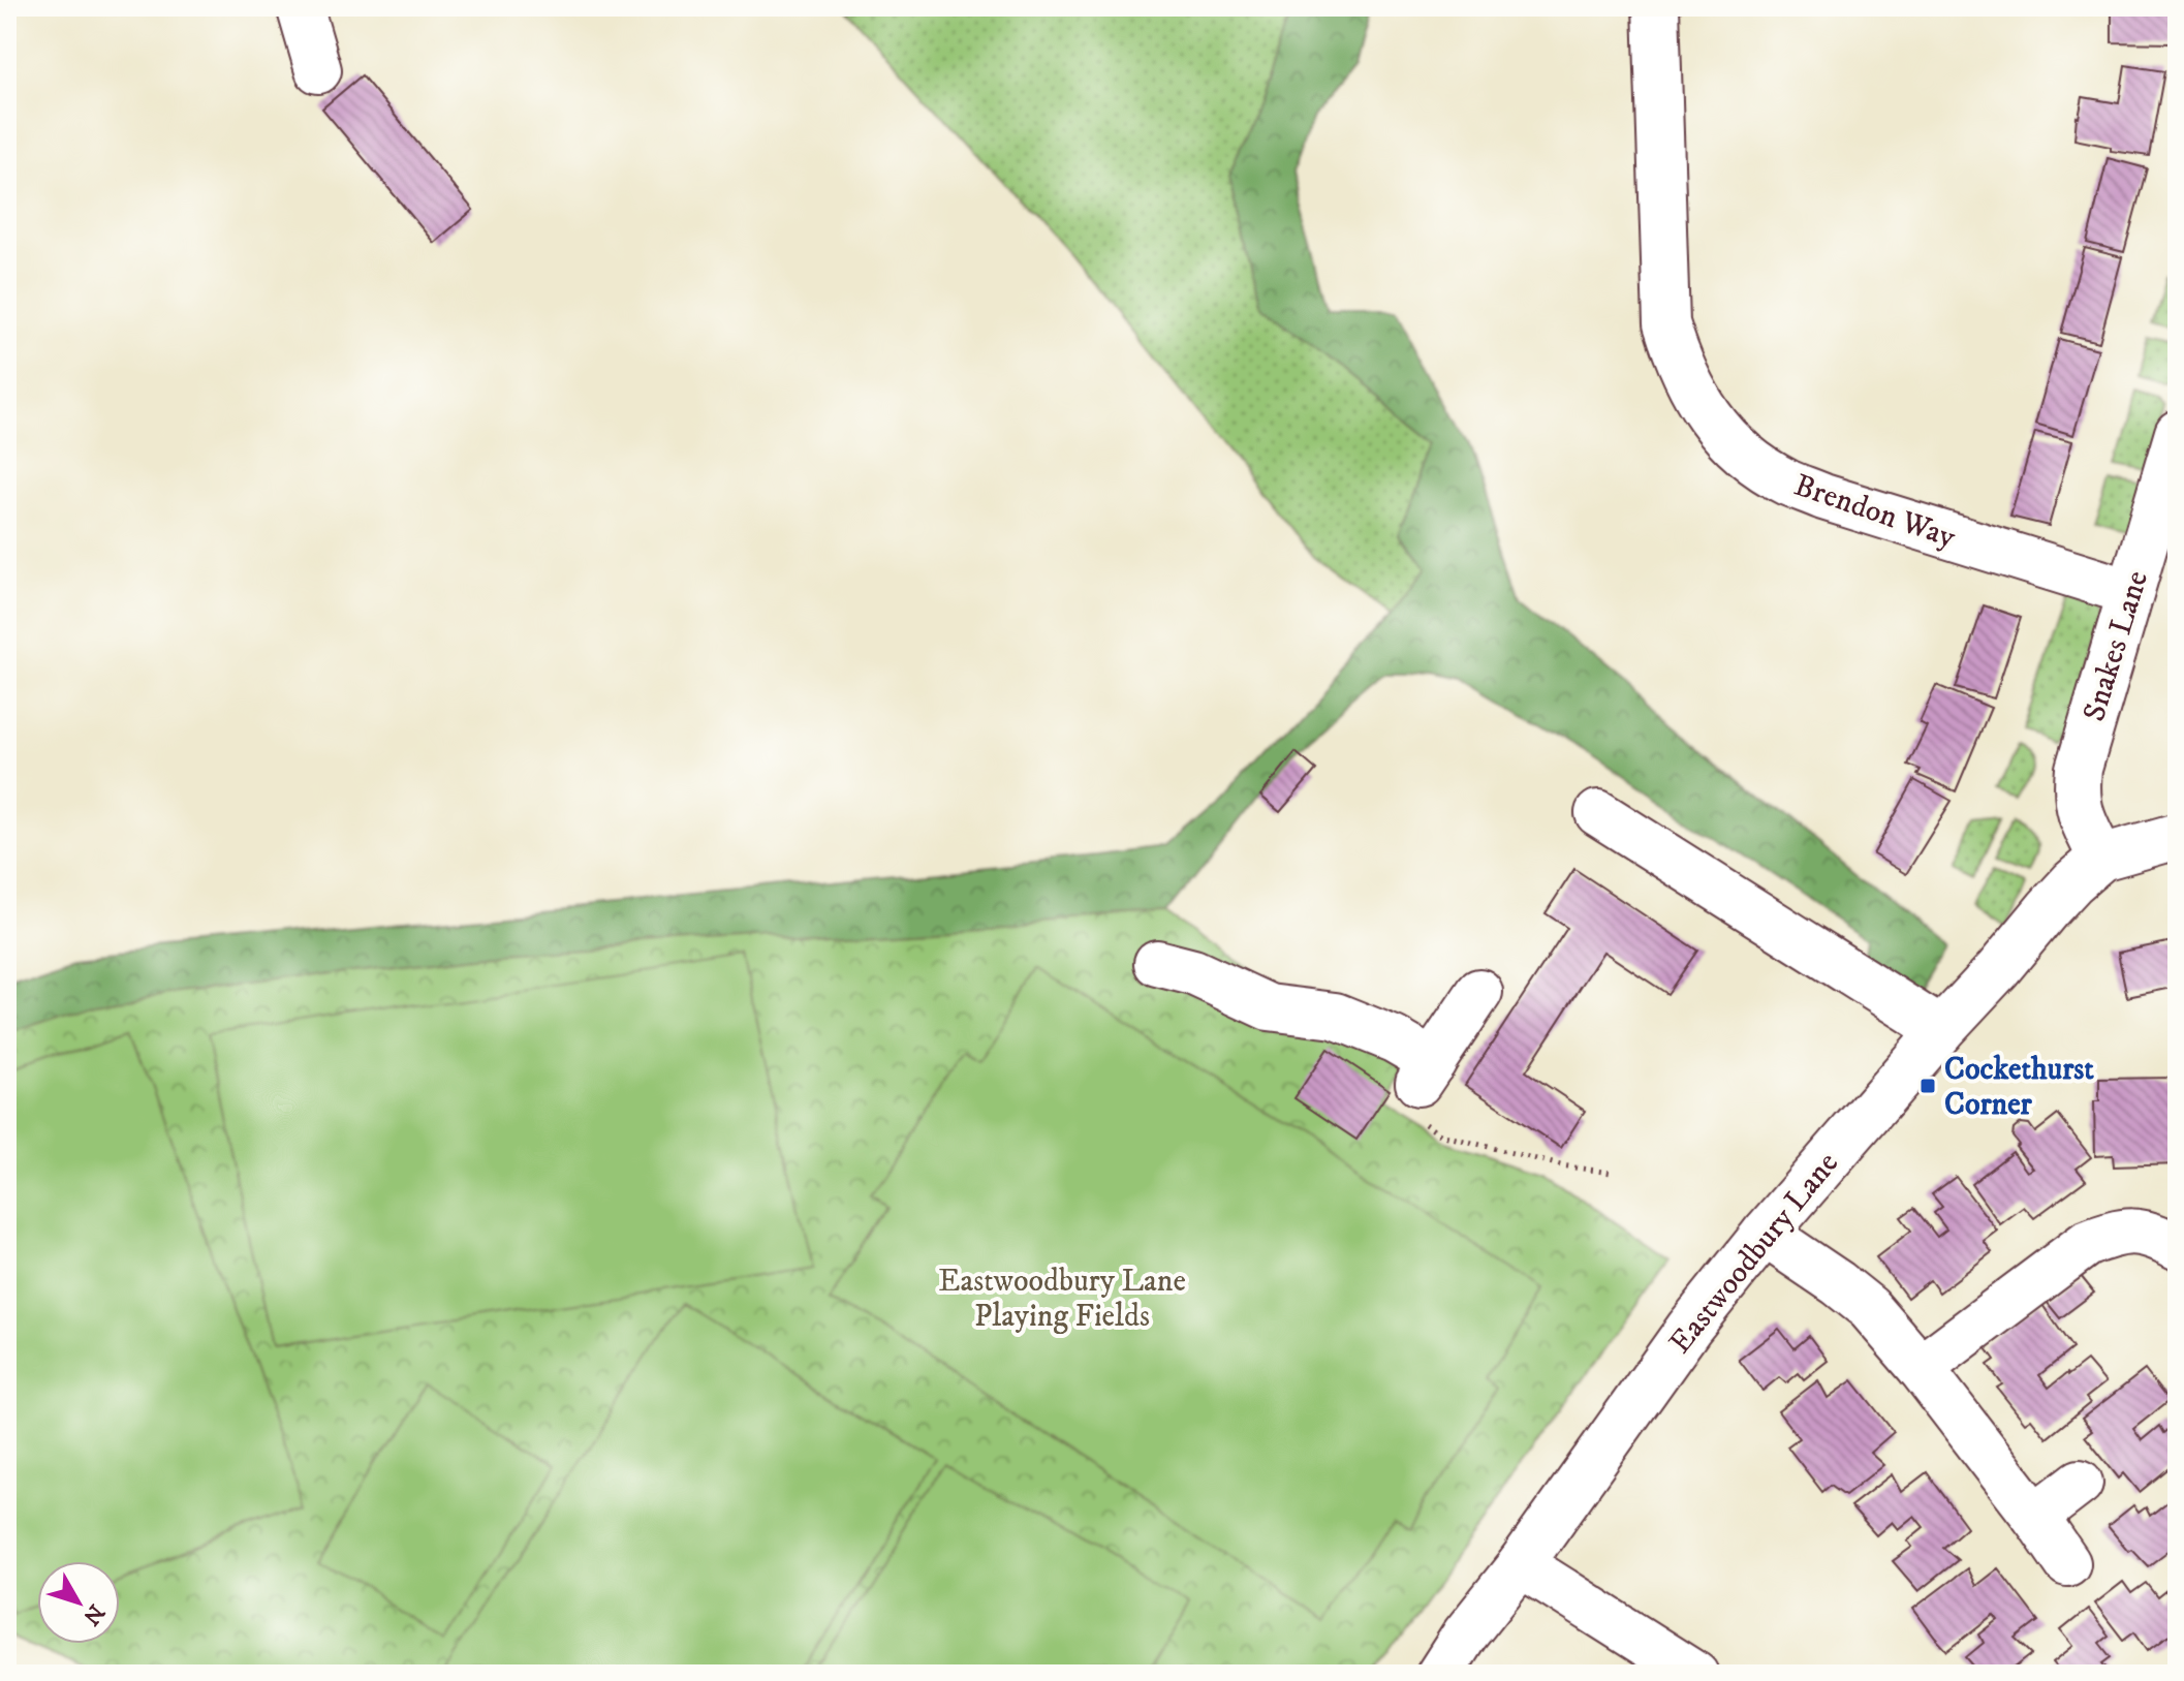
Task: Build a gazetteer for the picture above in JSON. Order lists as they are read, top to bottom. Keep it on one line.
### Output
{"streets":{"street":["Brendon Way","Snakes Lane","Eastwoodbury Lane"]},"crossings":[["Brendon Way","Snakes Lane"],["Snakes Lane","Eastwoodbury Lane"]],"parks":["Eastwoodbury Lane Playing Fields"],"places":{"transit":["Cockethurst Corner"]},"north":"bottom right"}
